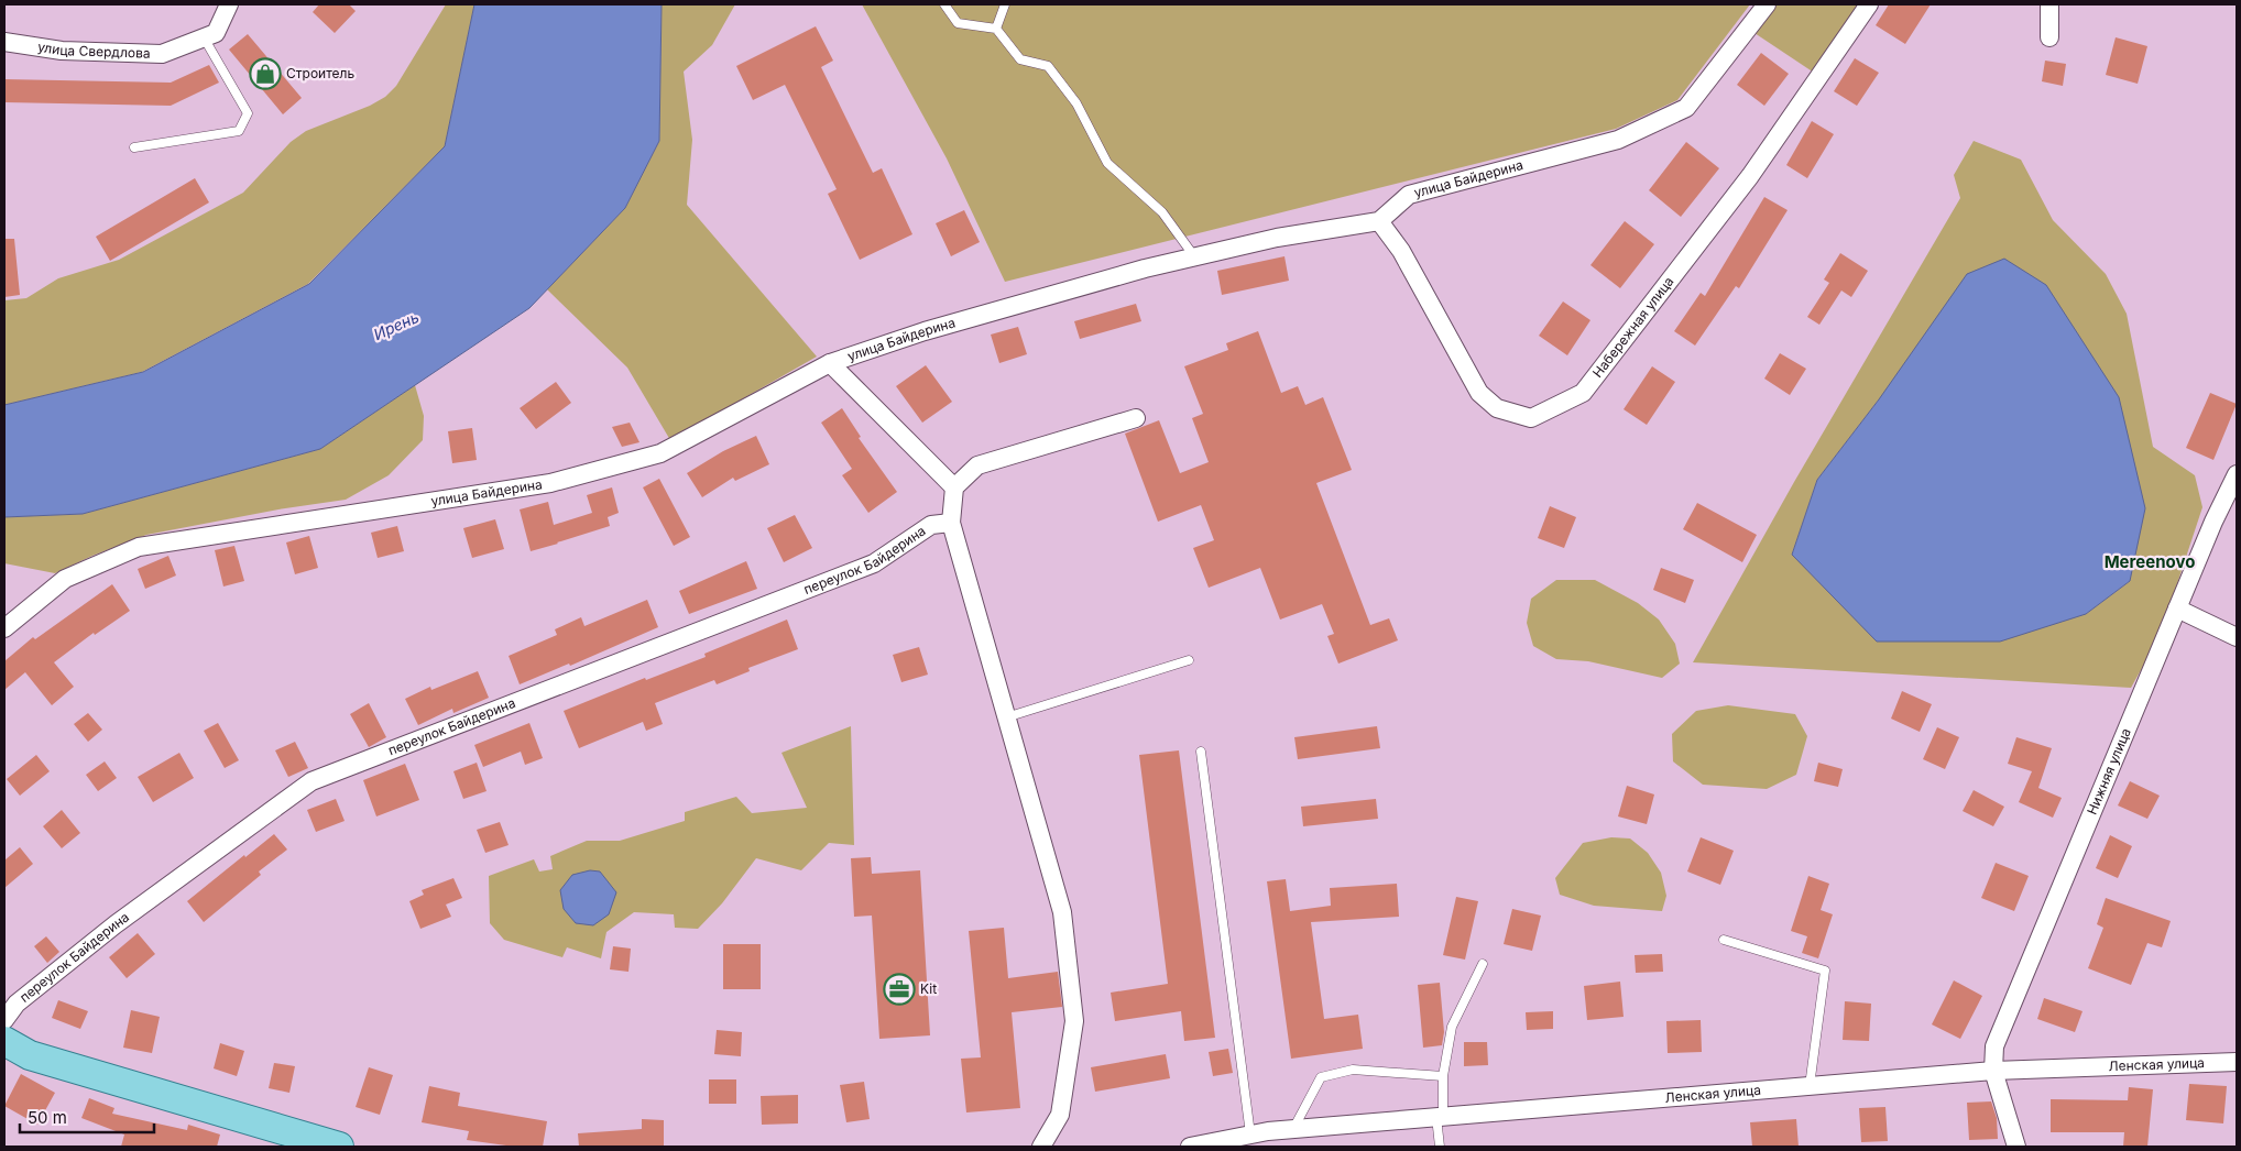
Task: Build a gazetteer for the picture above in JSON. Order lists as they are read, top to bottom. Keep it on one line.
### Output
{"streets":{"street":["улица Свердлова","улица Байдерина","Набережная улица","переулок Байдерина","Нижняя улица","Ленская улица"]},"crossings":[["улица Байдерина","Набережная улица"],["Нижняя улица","Ленская улица"]],"districts":["Mereenovo"],"water":["Ирень"],"places":{"shop":["Строитель"],"office":["Kit"]},"scale_bar":"50 m"}
